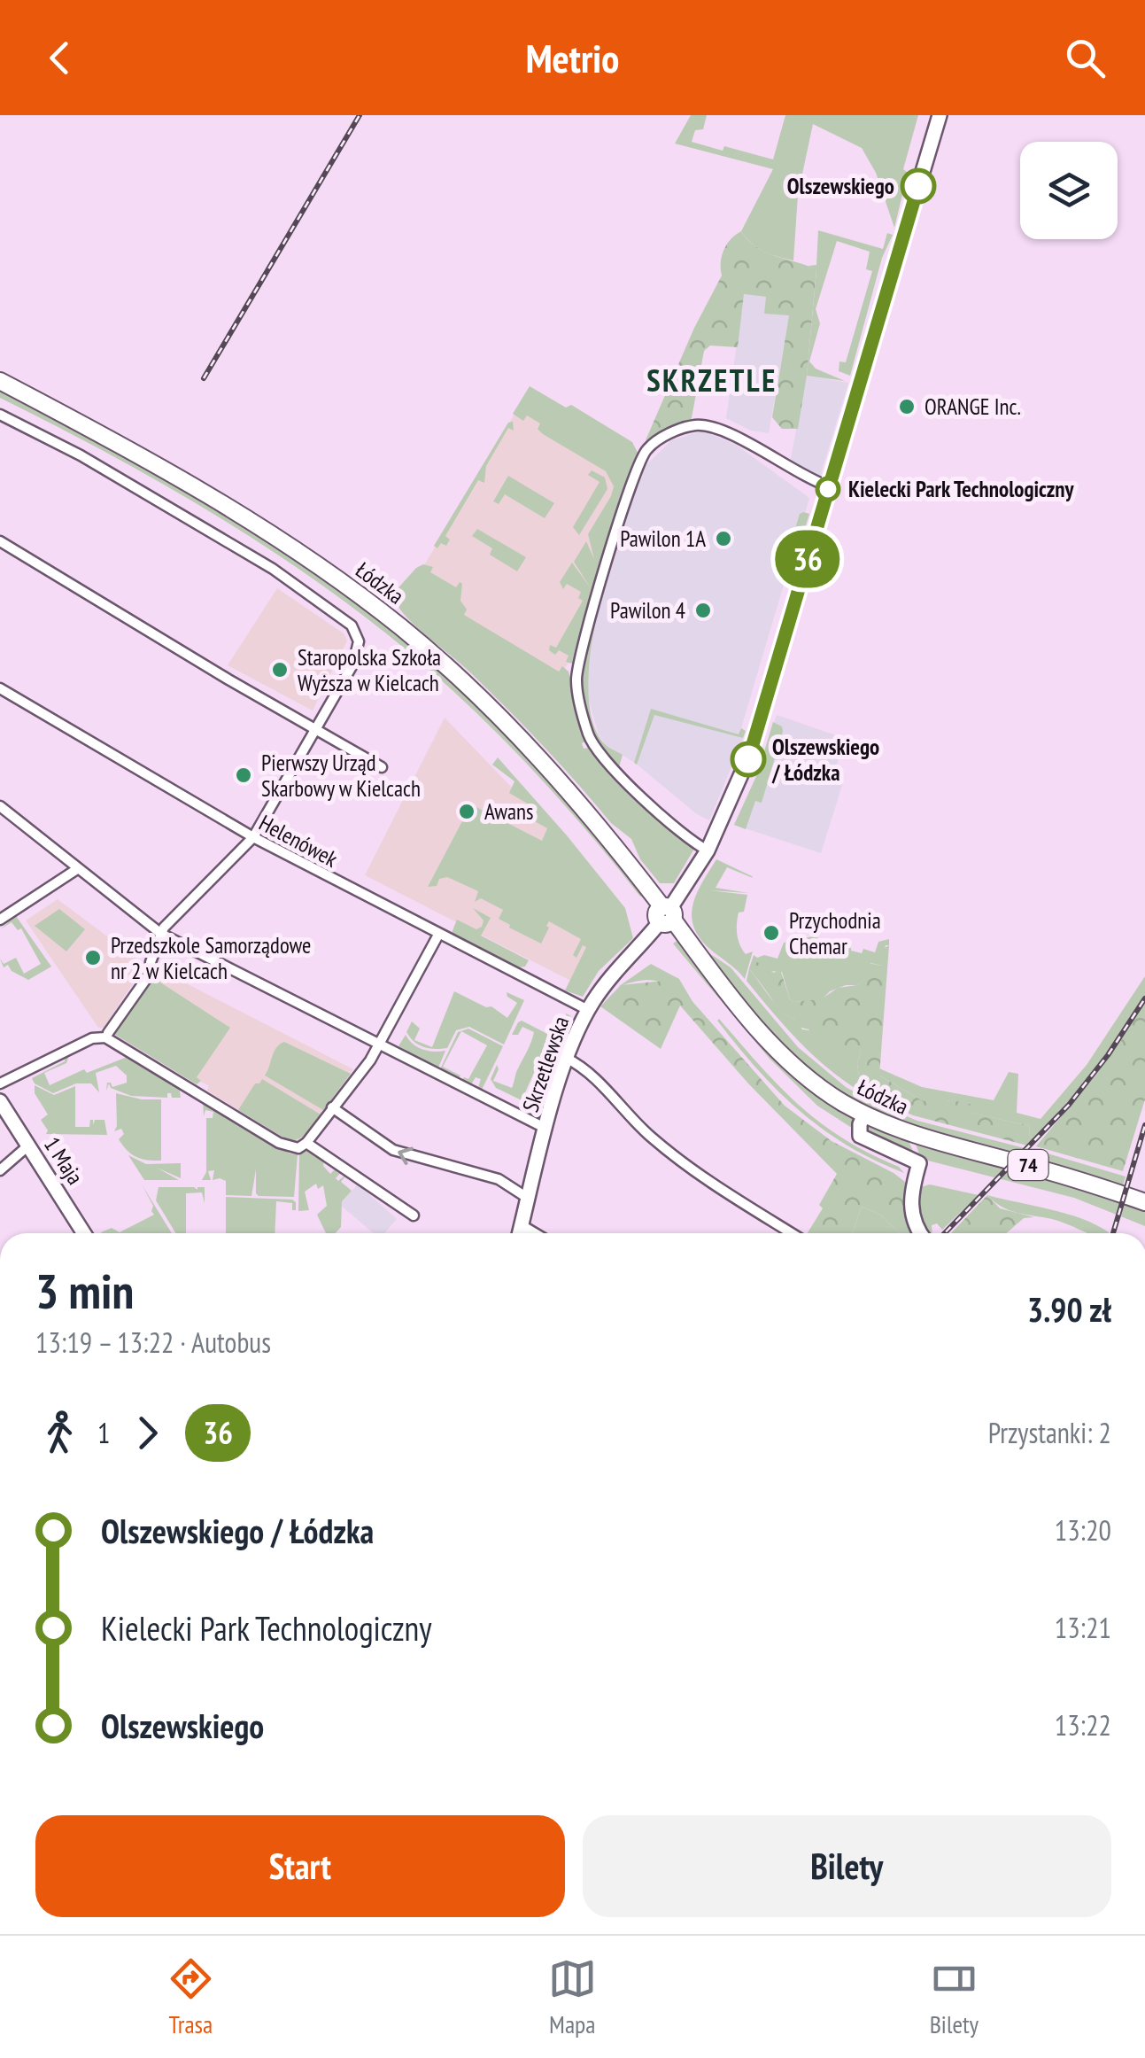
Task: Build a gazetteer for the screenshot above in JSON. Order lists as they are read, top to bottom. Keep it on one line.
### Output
{"streets":{"main road":["Łódzka","74"],"street":["Helenówek","Skrzetlewska","1 Maja"]},"crossings":[["Łódzka","Skrzetlewska"],["Helenówek","Skrzetlewska"]],"districts":["SKRZETLE"],"places":["Olszewskiego","ORANGE Inc.","Kielecki Park Technologiczny","Pawilon 1A","Pawilon 4","Staropolska Szkoła Wyższa w Kielcach","Olszewskiego / Łódzka","Pierwszy Urząd Skarbowy w Kielcach","Awans","Przychodnia Chemar","Przedszkole Samorządowe nr 2 w Kielcach"],"lines":["bus line 36"],"page":{"header":"Metrio","on_map":"36","heading":["3 min","13:19 – 13:22 · Autobus","3.90 zł"],"legs":["1","36","Przystanki: 2"],"list":[{"name":"Olszewskiego / Łódzka","value":"13:20"},{"name":"Kielecki Park Technologiczny","value":"13:21"},{"name":"Olszewskiego","value":"13:22"}],"buttons":["Start","Bilety"],"tabs":["Trasa","Mapa","Bilety"]}}
